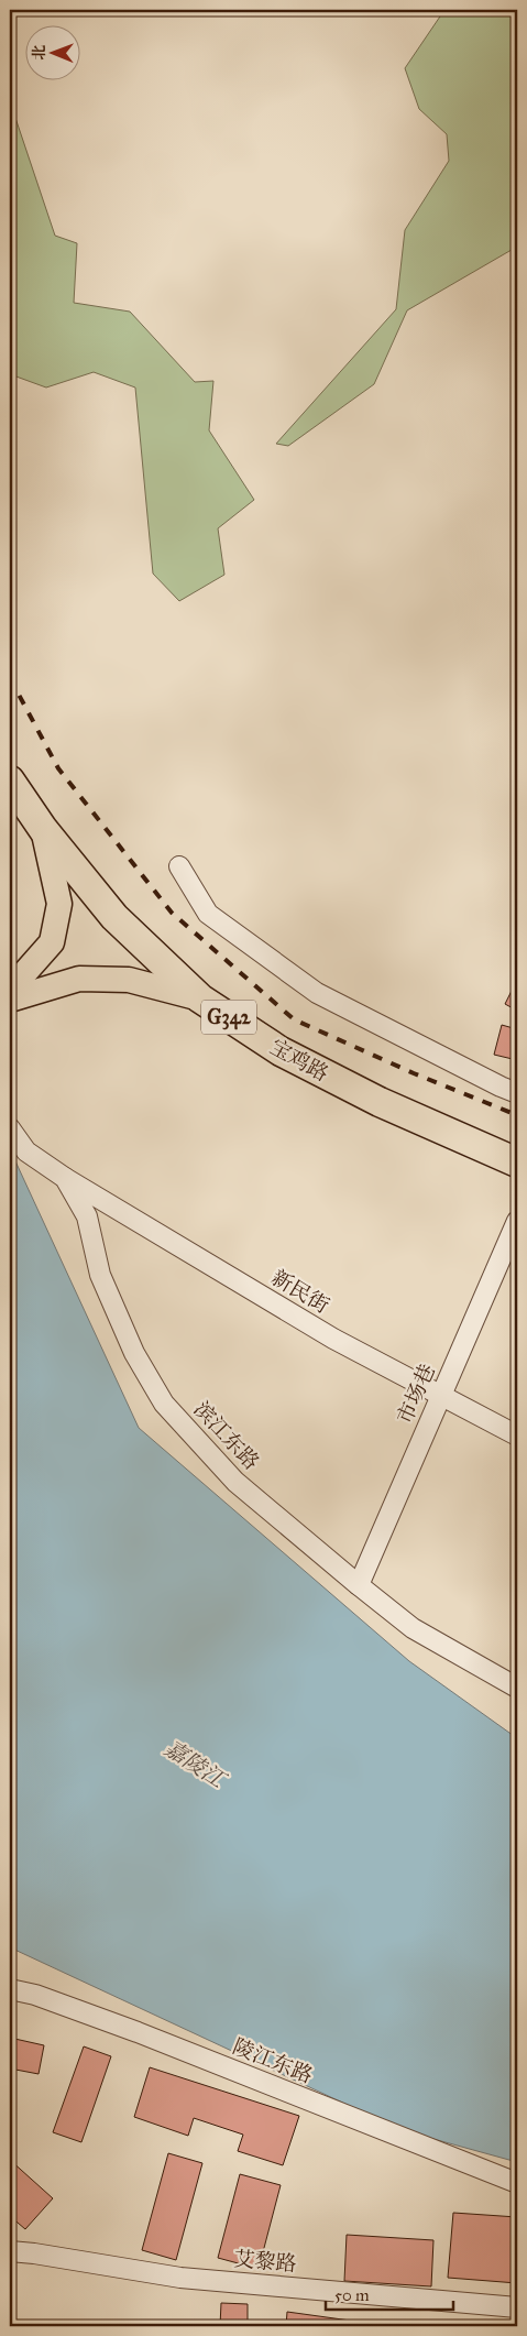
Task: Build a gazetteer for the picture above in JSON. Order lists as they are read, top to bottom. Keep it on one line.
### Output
{"streets":{"highway":["G342","宝鸡路"],"street":["新民街","市场巷","滨江东路","陵江东路","艾黎路"]},"crossings":[["新民街","市场巷"],["新民街","滨江东路"],["市场巷","滨江东路"]],"water":["嘉陵江"],"scale_bar":"50 m","north":"left"}
